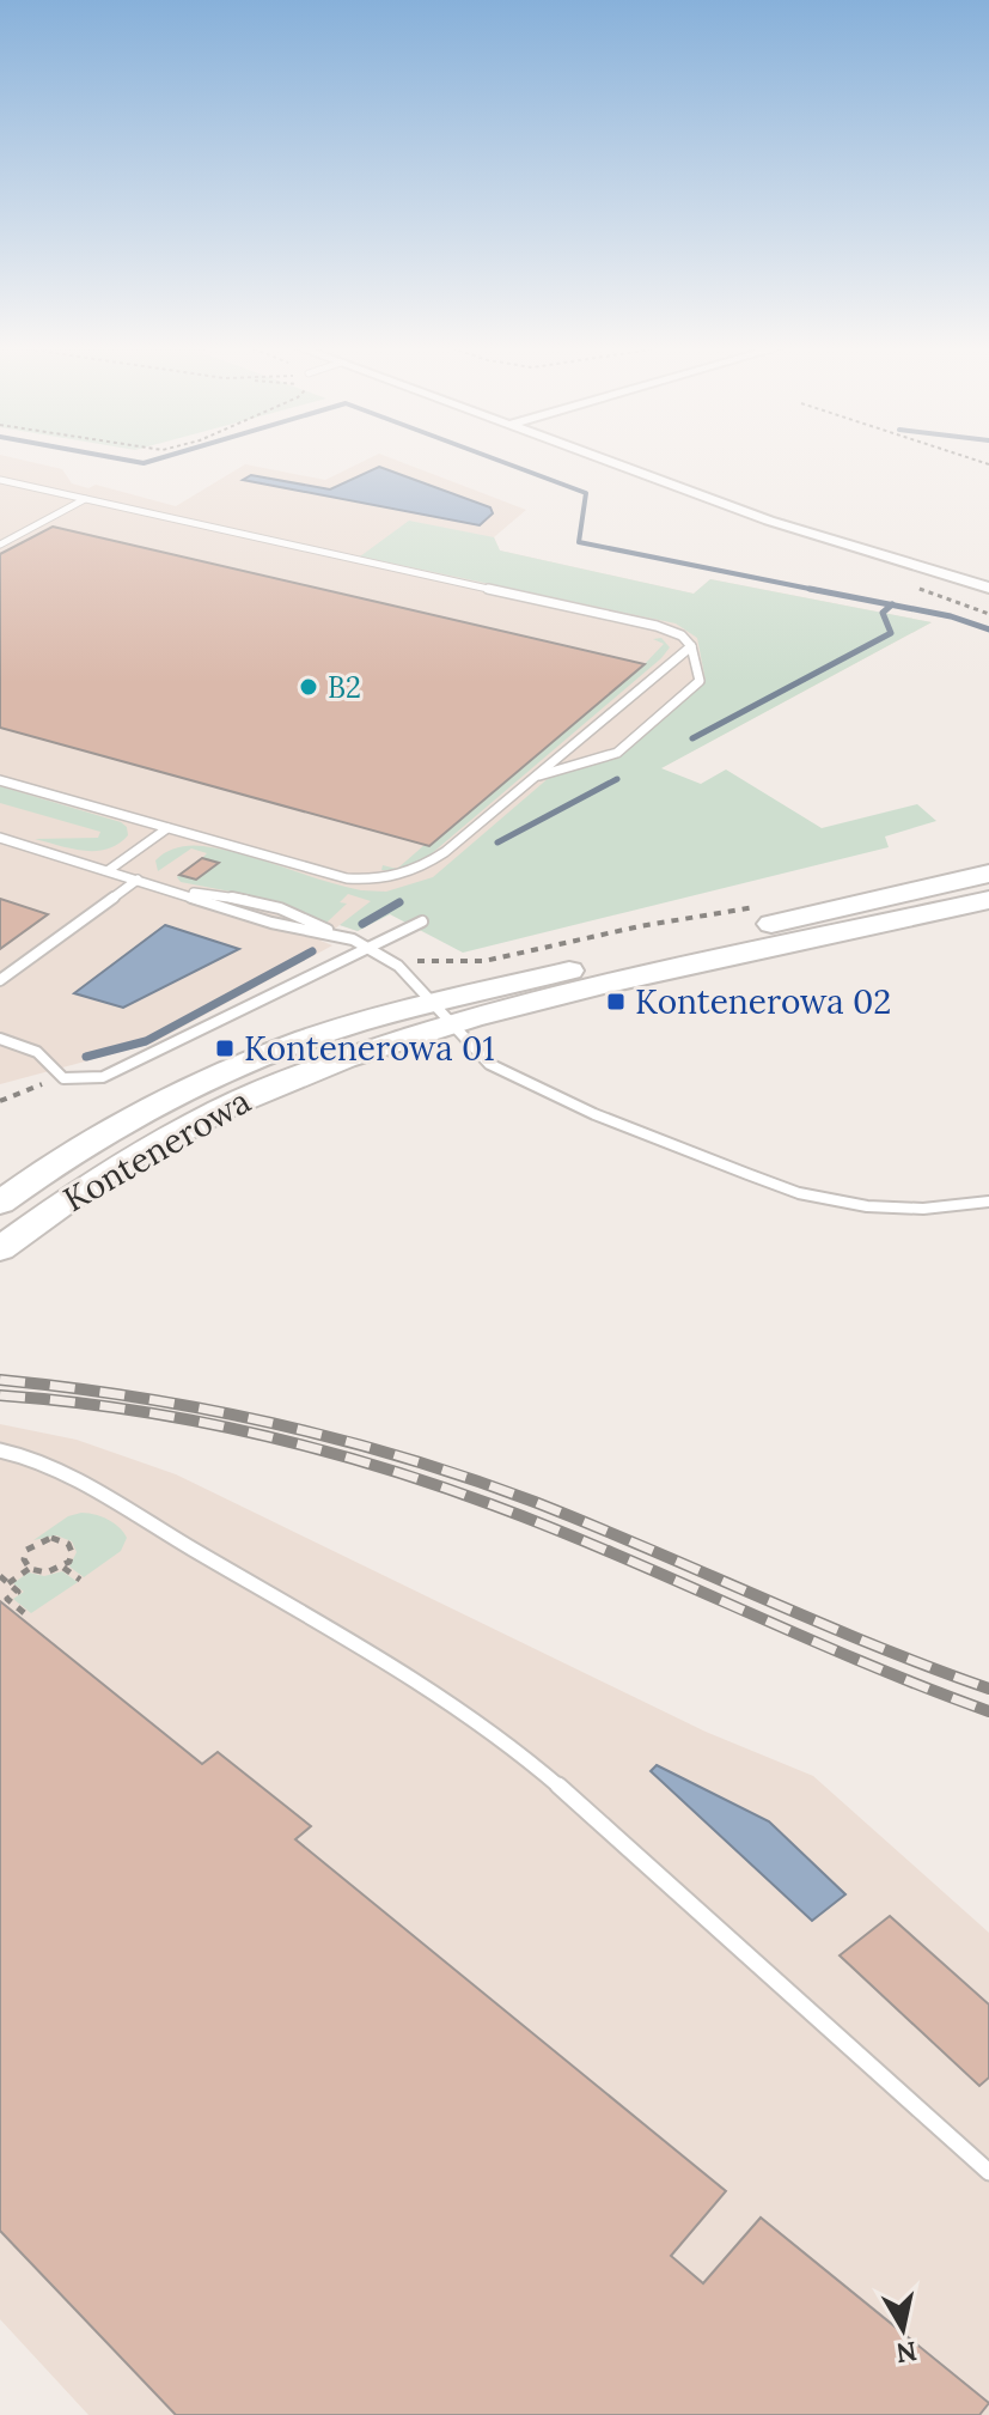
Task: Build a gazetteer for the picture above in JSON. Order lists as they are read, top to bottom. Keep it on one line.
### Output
{"streets":{"main road":["Kontenerowa"]},"places":{"other":["B2"],"transit":["Kontenerowa 02","Kontenerowa 01"]},"north":"bottom"}
